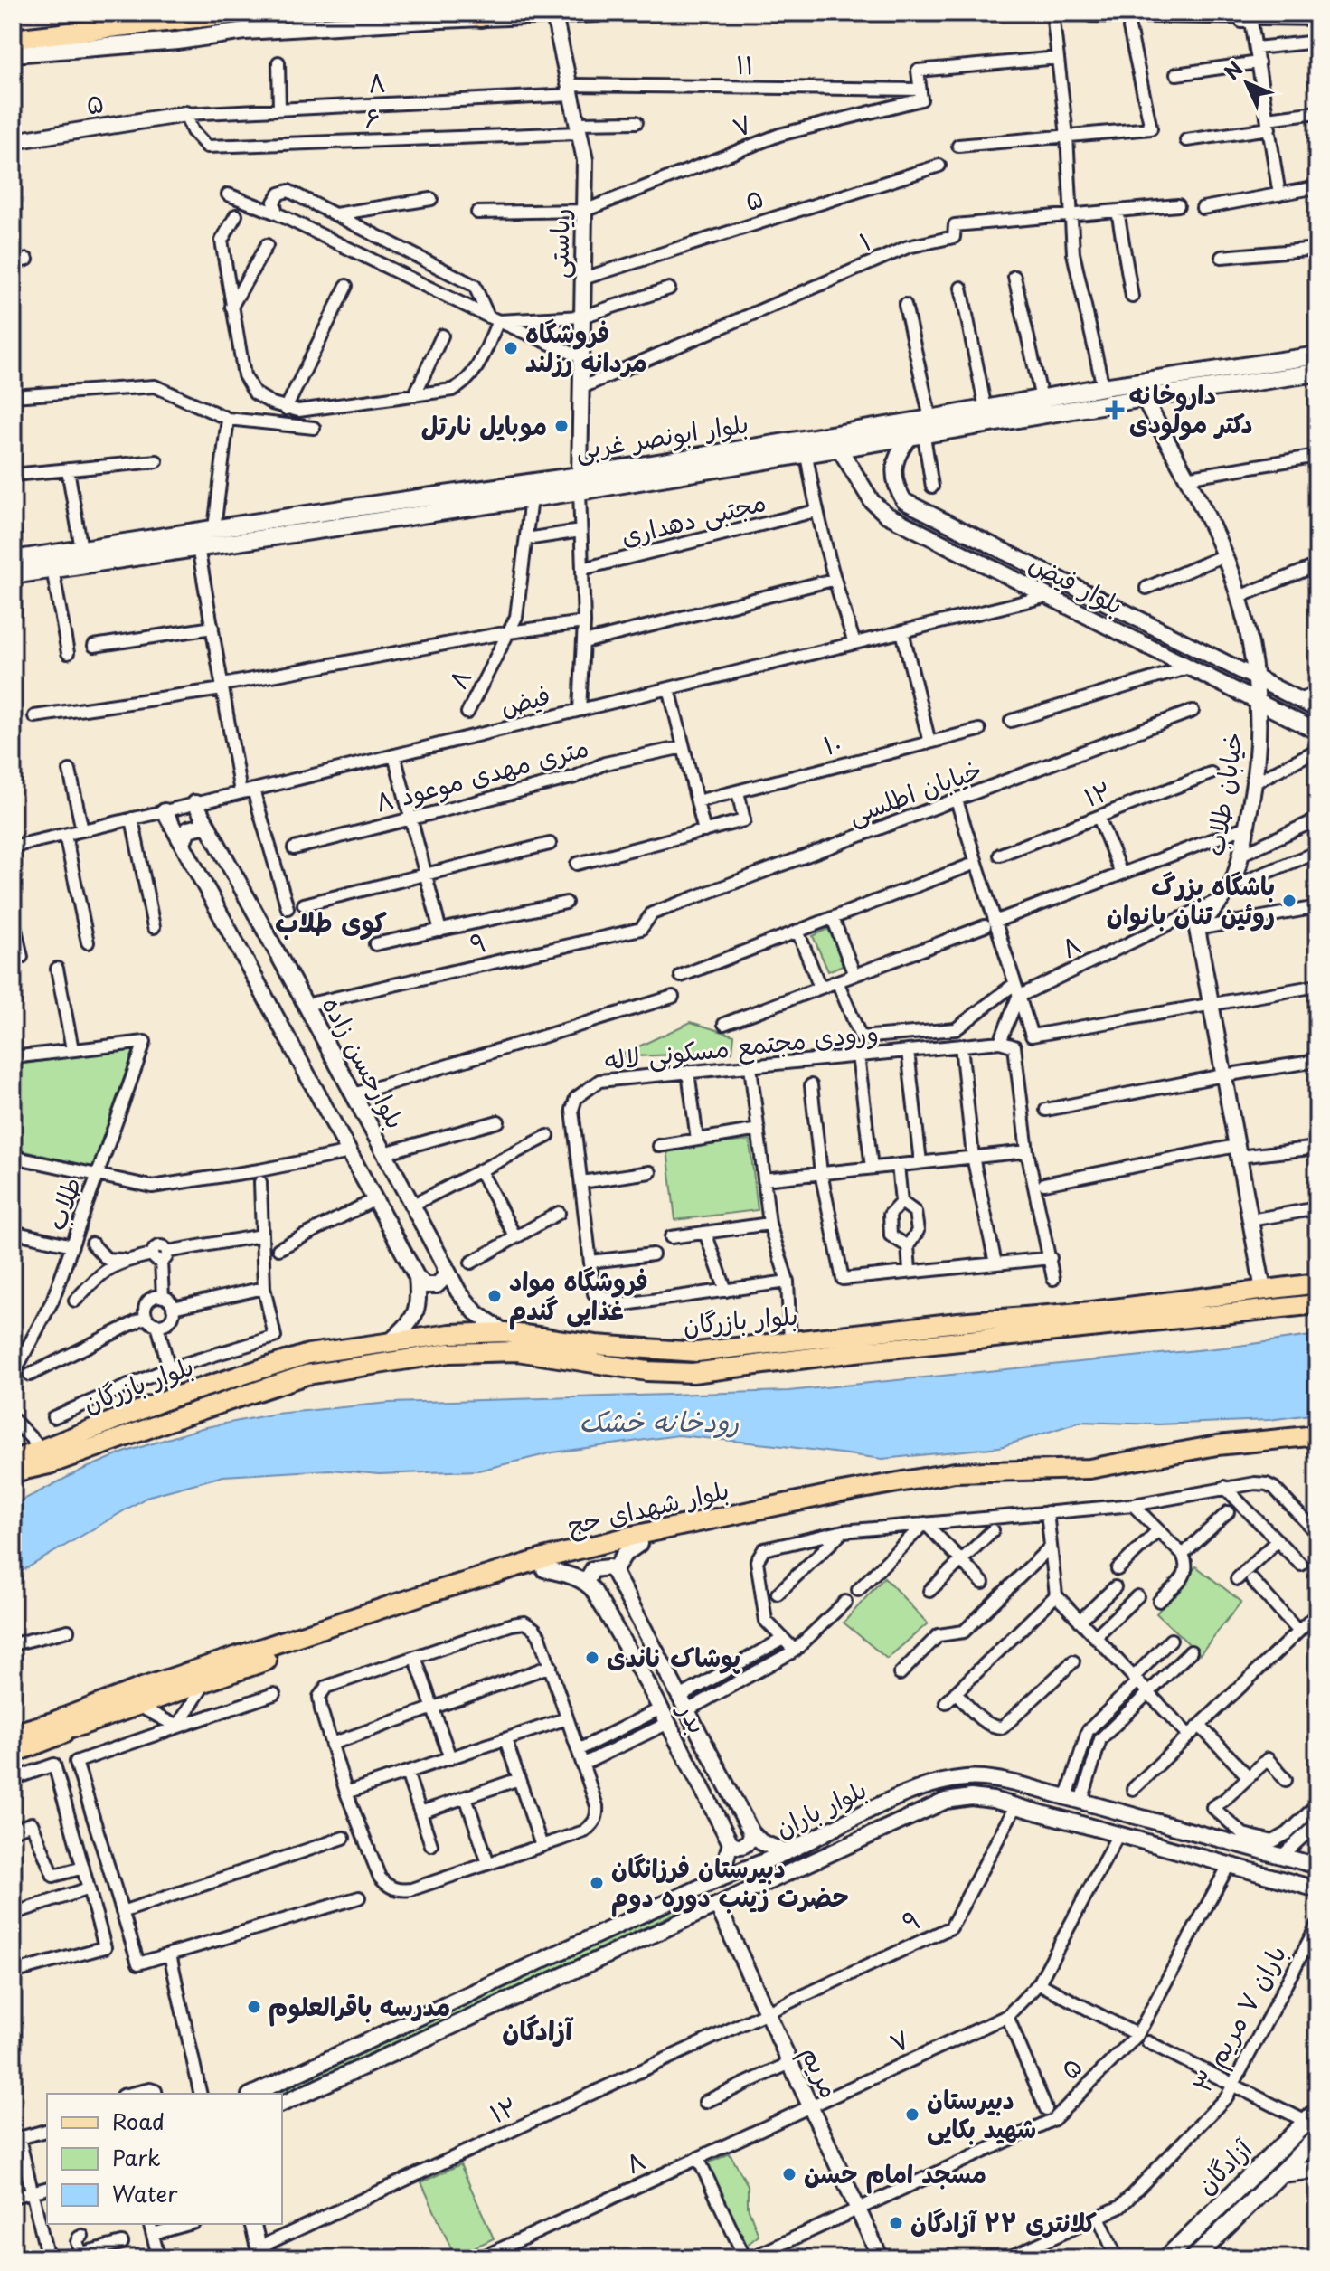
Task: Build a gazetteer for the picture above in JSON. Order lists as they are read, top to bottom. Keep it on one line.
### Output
{"streets":{"main road":["بلوار ابونصر غربی","بلوار بازرگان","بلوار شهدای حج","آزادگان"],"street":["۱۱","۸","۵","۶","۷","۱","ریاستی","مجتبی دهداری","بلوار فیض","فیض","۱۰","۸ متری مهدی موعود","خيابان اطلسى","۱۲","خیابان طلاب","۹","ورودی مجتمع مسکونی لاله","بلوارحسن زاده","طلاب","بدر","بلوار باران","باران ۷ مریم ۳","مریم"]},"crossings":[["۱۱","۸"],["۱۱","۷"],["۱۱","ریاستی"],["۸","۵"],["۸","۶"],["۸","۷"],["۸","ریاستی"],["۸","بلوار ابونصر غربی"],["۸","خیابان طلاب"],["۸","مریم"],["۵","۶"],["۵","ریاستی"],["۵","بلوار باران"],["۵","مریم"],["۶","ریاستی"],["۷","ریاستی"],["۷","مریم"],["۱","ریاستی"],["ریاستی","بلوار ابونصر غربی"],["بلوار ابونصر غربی","بلوار فیض"],["بلوار ابونصر غربی","خیابان طلاب"],["بلوار فیض","فیض"],["بلوار فیض","خیابان طلاب"],["فیض","بلوارحسن زاده"],["خيابان اطلسى","۹"],["۱۲","۹"],["۱۲","مریم"],["۹","بلوارحسن زاده"],["۹","بلوار باران"],["۹","مریم"],["بلوارحسن زاده","بلوار بازرگان"],["بلوار باران","مریم"]],"districts":["کوی طلاب","آزادگان"],"water":["رودخانه خشک"],"places":{"other":["فروشگاه مردانه رزلند","موبایل نارتل","باشگاه بزرگ روئین تنان بانوان","فروشگاه مواد غذایی گندم","پوشاک ناندی","دبیرستان فرزانگان حضرت زینب دوره دوم","مدرسه باقرالعلوم","دبیرستان شهید بکایی","مسجد امام حسن","کلانتری ۲۲ آزادگان"],"health":["داروخانه دکتر مولودی"]},"legend":["Road","Park","Water"],"north":"top left"}
